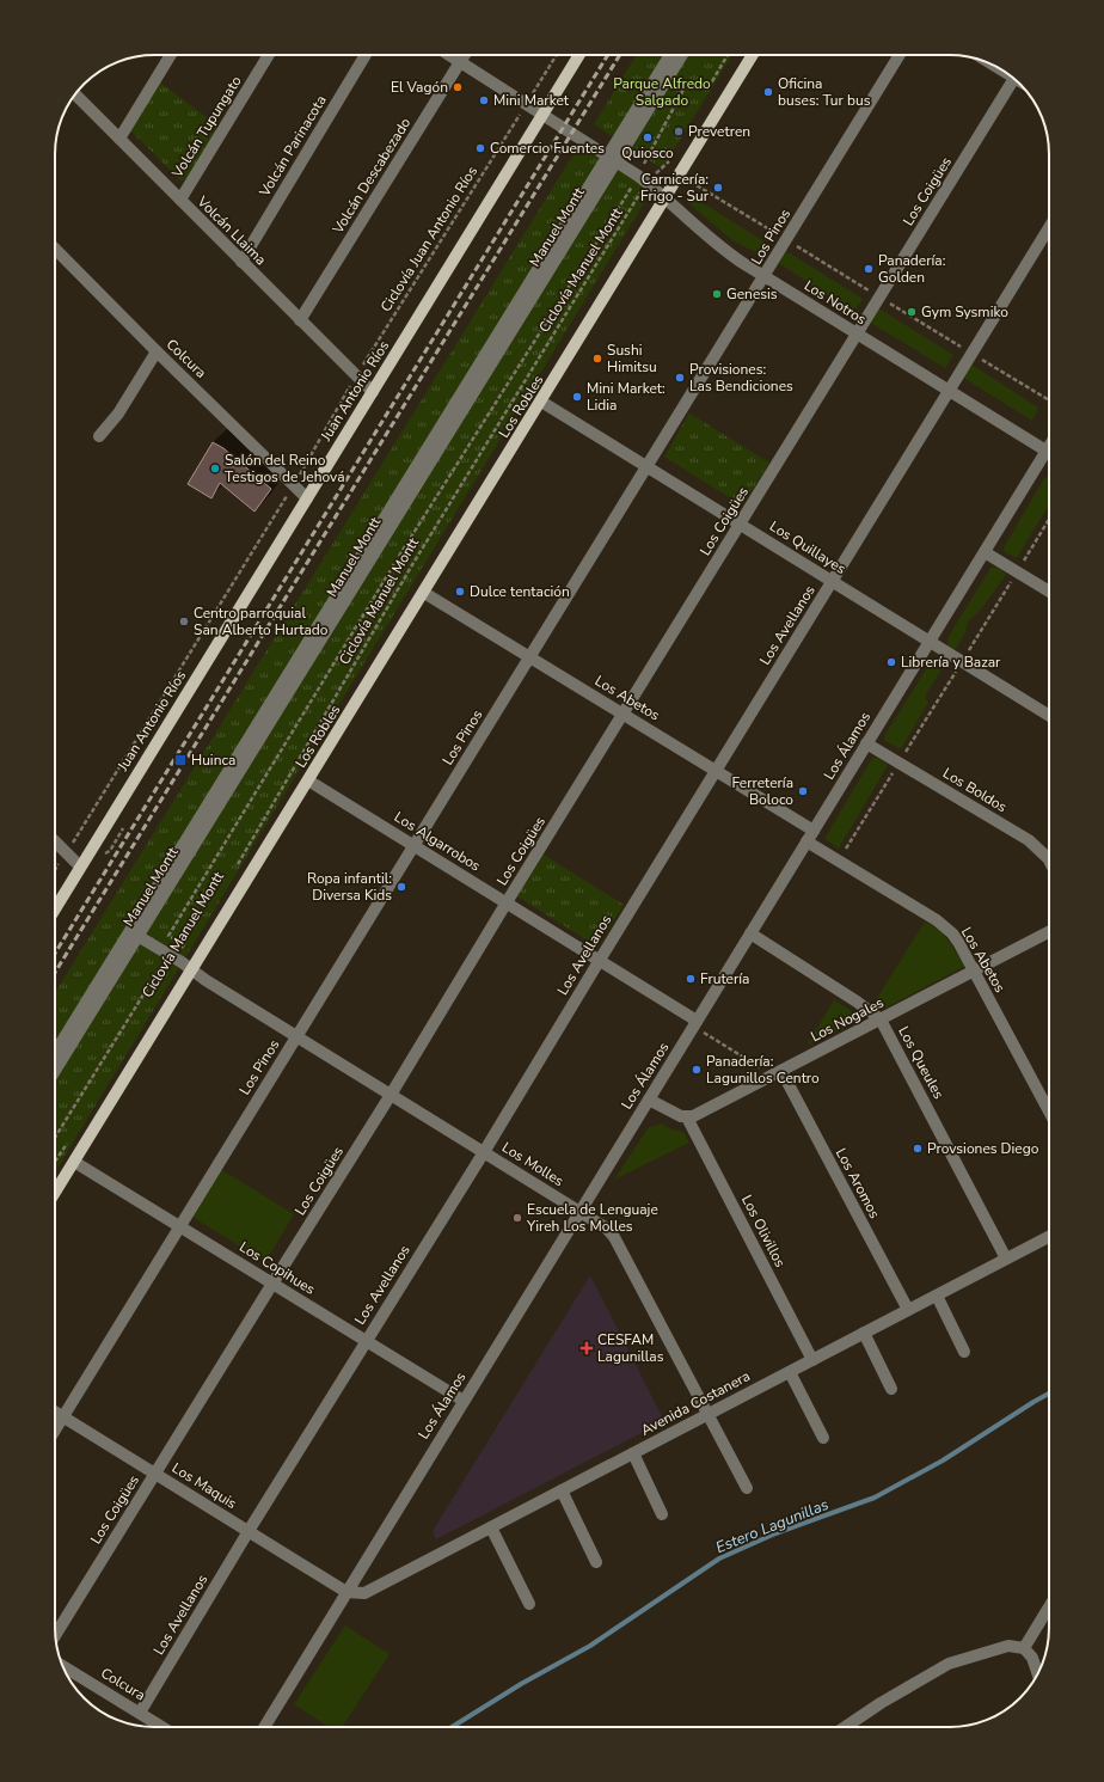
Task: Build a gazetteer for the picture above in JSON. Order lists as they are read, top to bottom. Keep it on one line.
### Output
{"streets":{"main road":["Juan Antonio Ríos","Los Robles"],"street":["Volcán Tupungato","Volcán Parinacota","Volcán Descabezado","Los Coigües","Manuel Montt","Volcán Llaima","Los Pinos","Los Notros","Colcura","Los Quillayes","Los Avellanos","Los Abetos","Los Álamos","Los Boldos","Los Algarrobos","Los Nogales","Los Queules","Los Molles","Los Aromos","Los Olivillos","Los Copihues","Avenida Costanera","Los Maquis"],"path":["Ciclovía Juan Antonio Ríos","Ciclovía Manuel Montt"]},"crossings":[["Volcán Tupungato","Volcán Llaima"],["Volcán Parinacota","Volcán Llaima"],["Volcán Descabezado","Volcán Llaima"],["Volcán Descabezado","Los Notros"],["Los Coigües","Los Notros"],["Los Coigües","Los Quillayes"],["Los Coigües","Los Abetos"],["Los Coigües","Los Algarrobos"],["Los Coigües","Los Molles"],["Los Coigües","Los Copihues"],["Los Coigües","Los Maquis"],["Manuel Montt","Los Notros"],["Manuel Montt","Los Molles"],["Volcán Llaima","Ciclovía Juan Antonio Ríos"],["Volcán Llaima","Juan Antonio Ríos"],["Los Pinos","Los Notros"],["Los Pinos","Los Quillayes"],["Los Pinos","Los Abetos"],["Los Pinos","Los Algarrobos"],["Los Pinos","Los Molles"],["Los Pinos","Los Copihues"],["Los Pinos","Los Maquis"],["Ciclovía Juan Antonio Ríos","Los Notros"],["Ciclovía Juan Antonio Ríos","Colcura"],["Ciclovía Manuel Montt","Los Notros"],["Los Notros","Juan Antonio Ríos"],["Los Notros","Los Robles"],["Los Notros","Los Avellanos"],["Los Notros","Los Álamos"],["Colcura","Juan Antonio Ríos"],["Colcura","Los Avellanos"],["Los Robles","Los Quillayes"],["Los Robles","Los Abetos"],["Los Robles","Los Algarrobos"],["Los Quillayes","Los Avellanos"],["Los Quillayes","Los Álamos"],["Los Avellanos","Los Abetos"],["Los Avellanos","Los Algarrobos"],["Los Avellanos","Los Molles"],["Los Avellanos","Los Copihues"],["Los Avellanos","Los Maquis"],["Los Abetos","Los Álamos"],["Los Abetos","Los Nogales"],["Los Álamos","Los Boldos"],["Los Álamos","Los Algarrobos"],["Los Álamos","Los Queules"],["Los Álamos","Los Molles"],["Los Álamos","Los Copihues"],["Los Álamos","Avenida Costanera"],["Los Álamos","Los Maquis"],["Los Nogales","Los Queules"],["Los Nogales","Los Aromos"],["Los Nogales","Los Olivillos"],["Los Queules","Avenida Costanera"],["Los Molles","Avenida Costanera"],["Los Aromos","Avenida Costanera"],["Los Olivillos","Avenida Costanera"],["Avenida Costanera","Los Maquis"]],"water":["Estero Lagunillas"],"parks":["Parque Alfredo Salgado"],"places":{"other":["El Vagón","Oficina buses: Tur bus","Mini Market","Prevetren","Quiosco","Comercio Fuentes","Carnicería: Frigo - Sur","Panadería: Golden","Genesis","Gym Sysmiko","Sushi Himitsu","Provisiones: Las Bendiciones","Mini Market: Lidia","Salón del Reino Testigos de Jehová","Dulce tentación","Centro parroquial San Alberto Hurtado","Librería y Bazar","Ferretería Boloco","Ropa infantil: Diversa Kids","Frutería","Panadería: Lagunillos Centro","Provsiones Diego","Escuela de Lenguaje Yireh Los Molles"],"transit":["Huinca"],"health":["CESFAM Lagunillas"]}}
